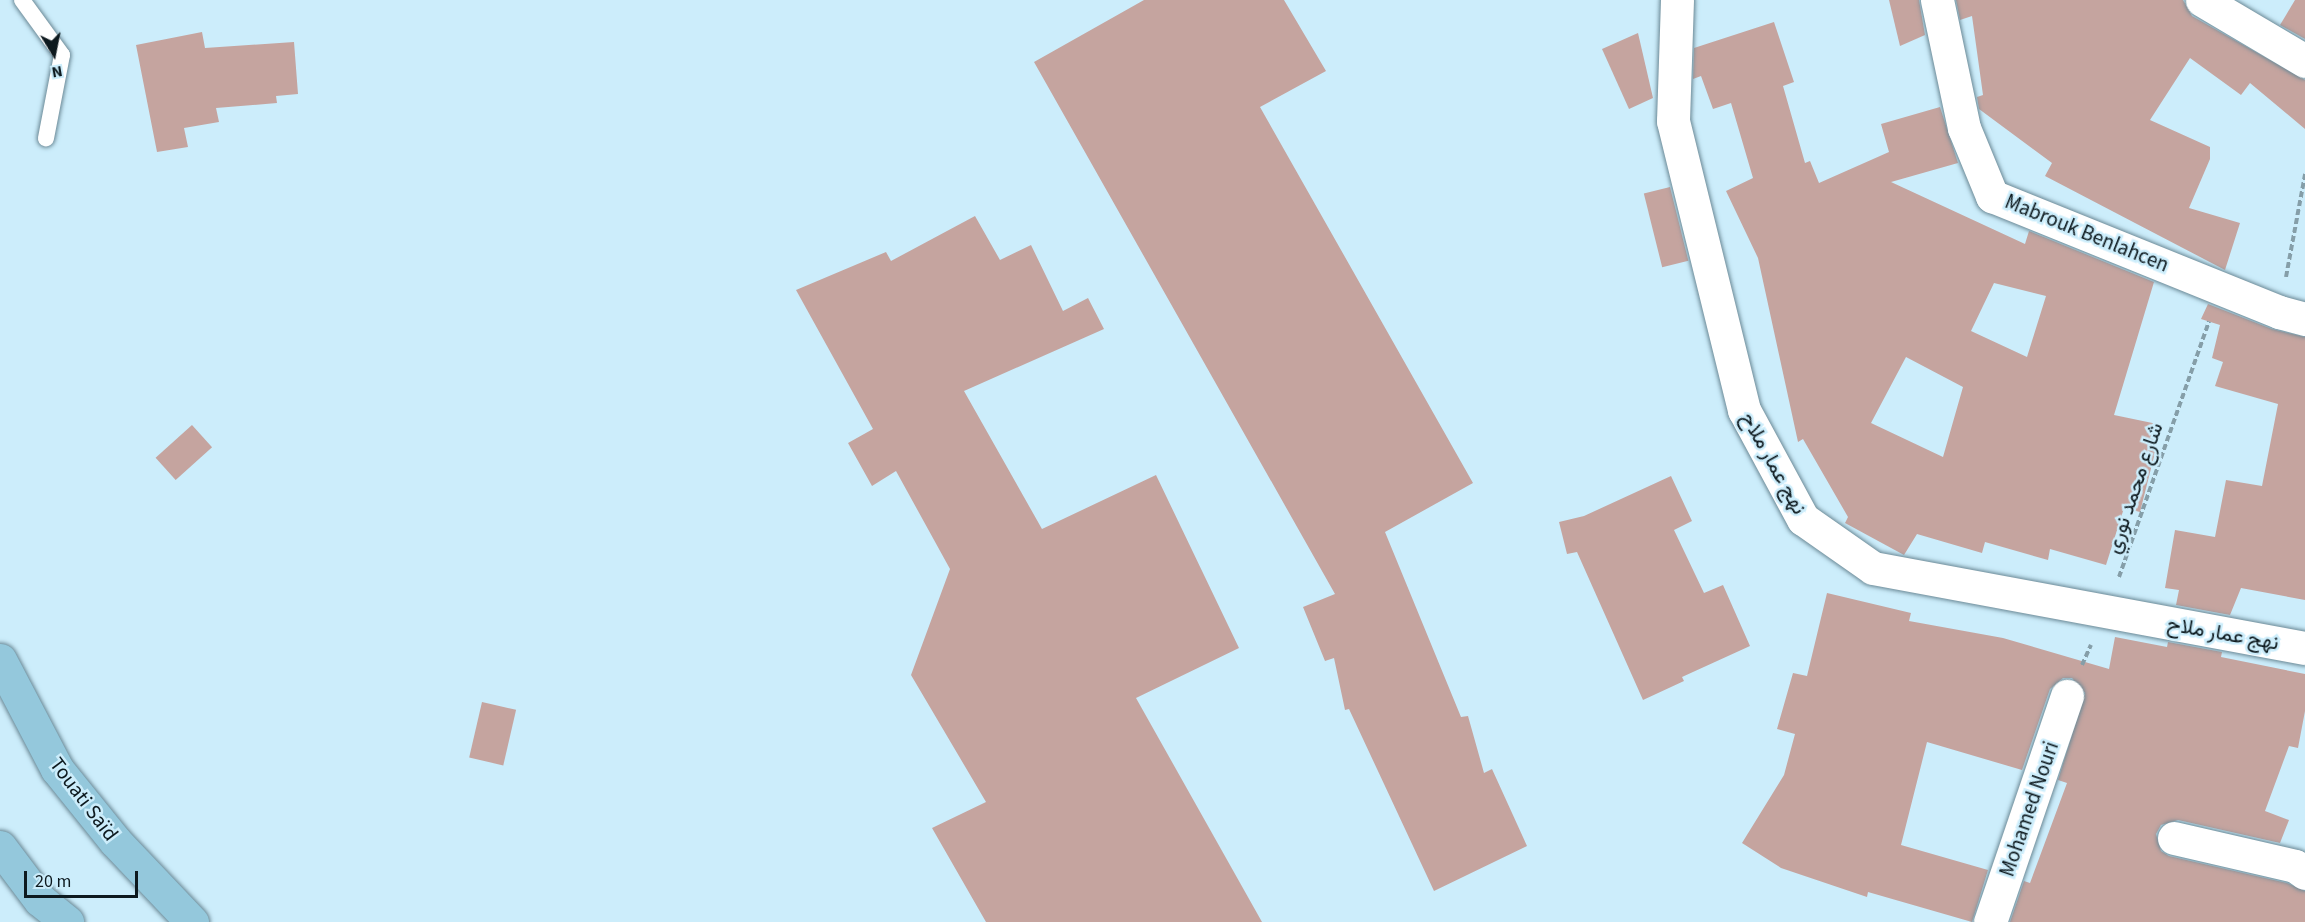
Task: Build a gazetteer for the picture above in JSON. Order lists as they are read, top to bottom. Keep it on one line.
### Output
{"streets":{"main road":["Touati Saïd"],"street":["Mabrouk Benlahcen","نهج عمار ملاح","Mohamed Nouri"],"path":["شارع محمد نوري"]},"crossings":[["Mabrouk Benlahcen","شارع محمد نوري"],["نهج عمار ملاح","شارع محمد نوري"],["شارع محمد نوري","Mohamed Nouri"]],"scale_bar":"20 m","north":"bottom"}
